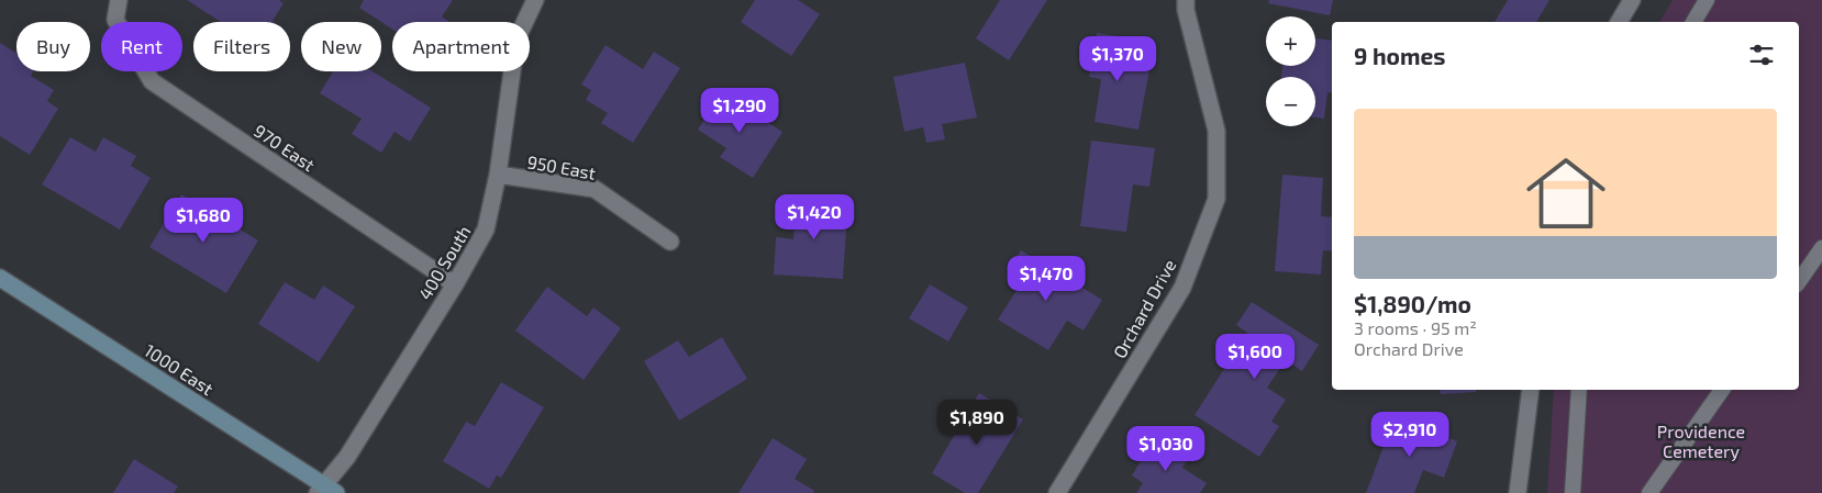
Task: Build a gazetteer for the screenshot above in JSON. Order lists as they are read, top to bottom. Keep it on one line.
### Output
{"streets":{"street":["970 East","950 East","400 South","Orchard Drive","1000 East"]},"crossings":[["970 East","400 South"],["950 East","400 South"],["400 South","1000 East"]],"parks":["Providence Cemetery"],"page":{"map_buttons":["+","−"],"chip":["Buy","Rent","Filters","New","Apartment"],"heading":"9 homes","price":["$1,370","$1,290","$1,420","$1,680","$1,470","$1,600","$1,890","$2,910","$1,030"],"list":[{"name":"$1,890/mo","note":"3 rooms · 95 m² · Orchard Drive"}]}}
